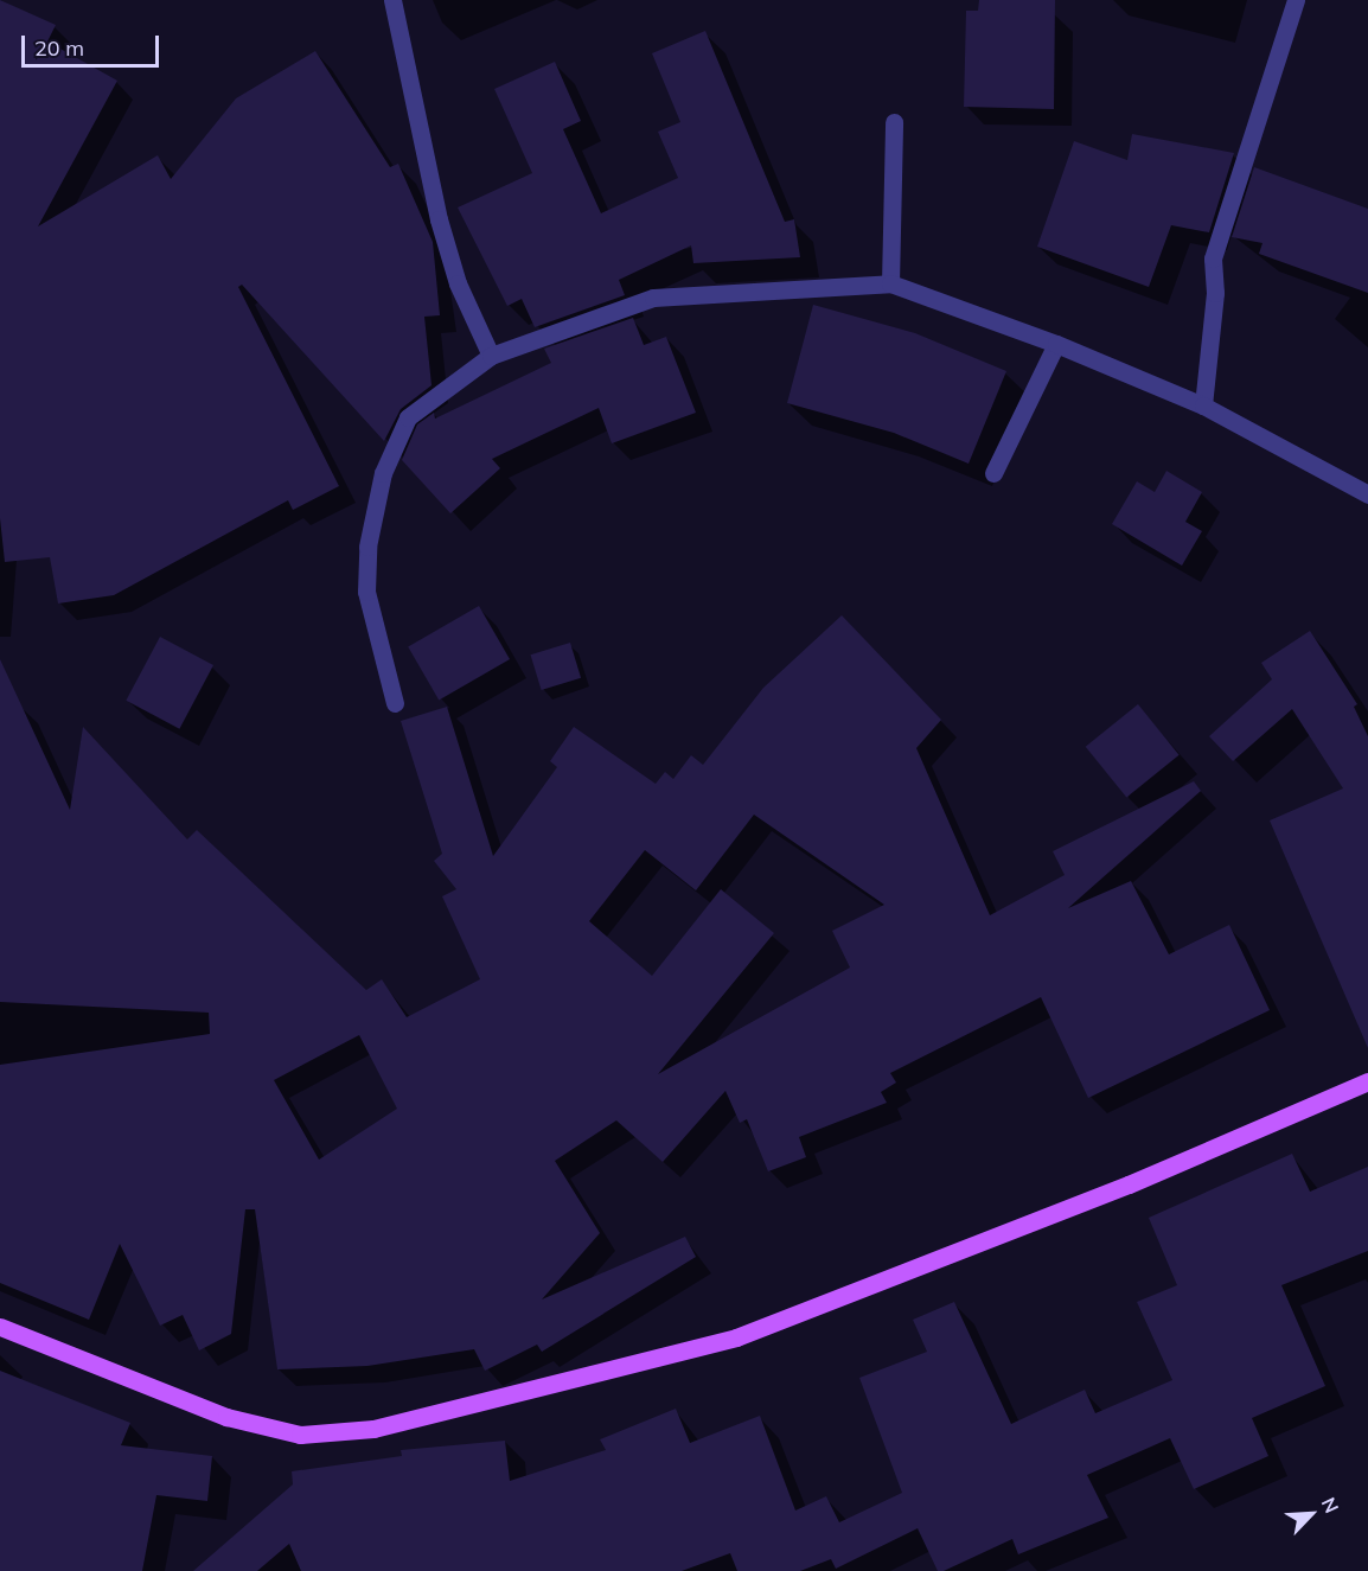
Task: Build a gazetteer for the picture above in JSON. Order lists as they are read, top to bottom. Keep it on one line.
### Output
{"scale_bar":"20 m","north":"top right"}
